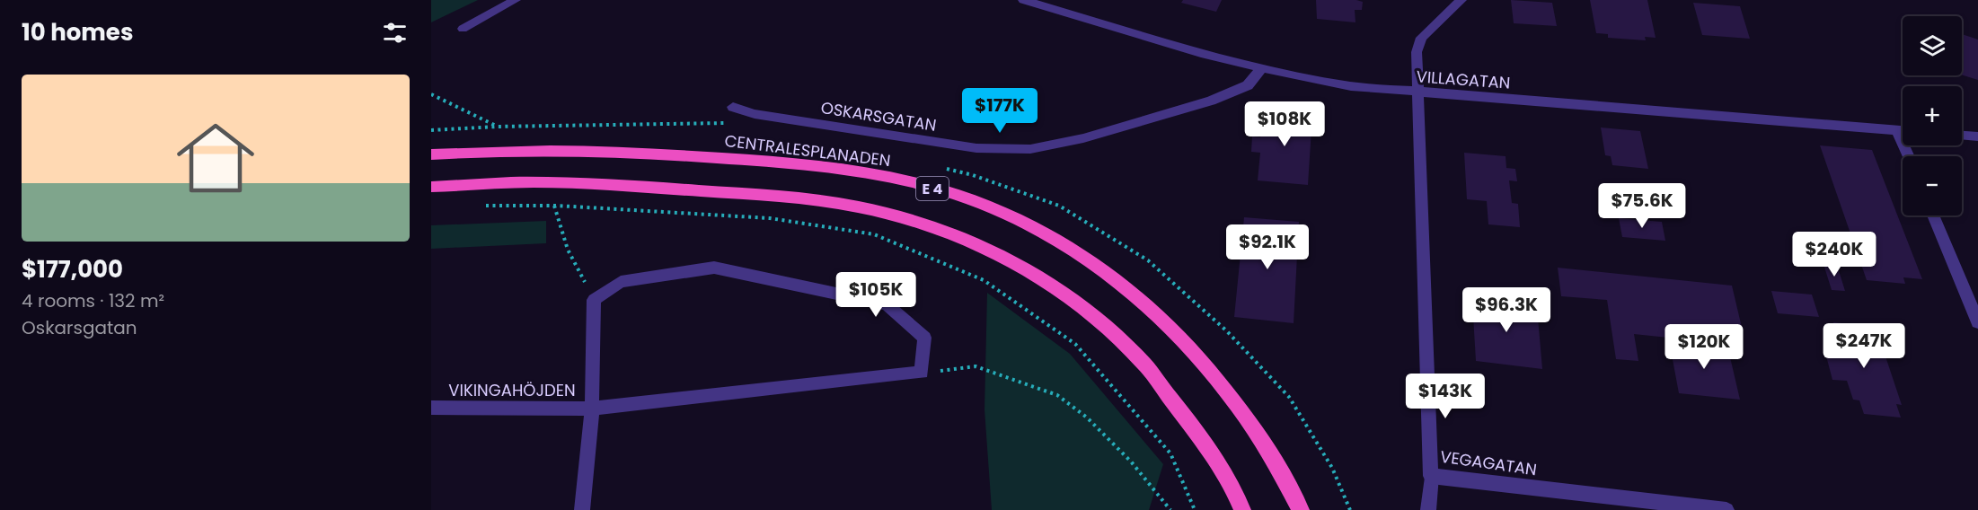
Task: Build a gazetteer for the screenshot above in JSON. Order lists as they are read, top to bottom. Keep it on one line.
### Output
{"streets":{"highway":["CENTRALESPLANADEN","E 4"],"street":["VILLAGATAN","OSKARSGATAN","VIKINGAHÖJDEN","VEGAGATAN"]},"crossings":[["VILLAGATAN","OSKARSGATAN"],["VILLAGATAN","VEGAGATAN"]],"page":{"heading":"10 homes","map_buttons":["+","−"],"list":[{"name":"$177,000","note":"4 rooms · 132 m² · Oskarsgatan"}],"price":["$177K","$108K","$75.6K","$92.1K","$240K","$105K","$96.3K","$247K","$120K","$143K"]}}
